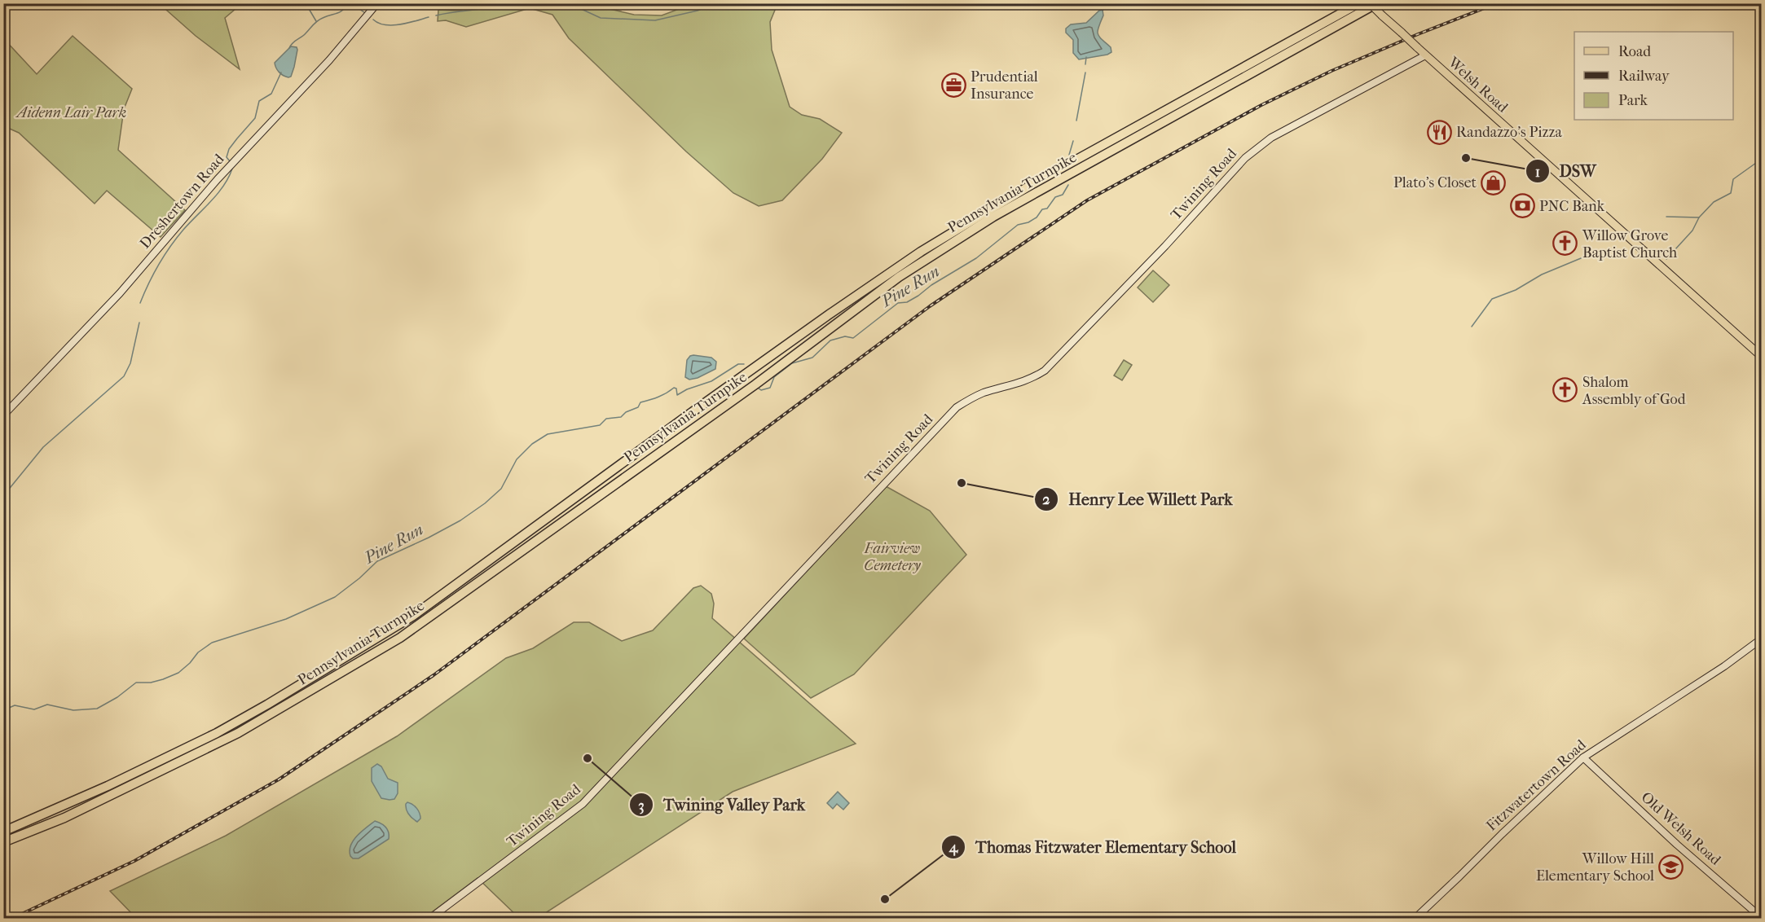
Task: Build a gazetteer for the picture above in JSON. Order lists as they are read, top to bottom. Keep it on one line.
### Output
{"streets":{"highway":["Pennsylvania Turnpike"],"main road":["Welsh Road"],"street":["Twining Road","Dreshertown Road","Fitzwatertown Road","Old Welsh Road"]},"crossings":[["Welsh Road","Twining Road"],["Fitzwatertown Road","Old Welsh Road"]],"water":["Pine Run"],"parks":["Aidenn Lair Park","Fairview Cemetery"],"places":{"office":["Prudential Insurance"],"restaurant":["Randazzo's Pizza"],"other":["DSW","Henry Lee Willett Park","Twining Valley Park","Thomas Fitzwater Elementary School"],"shop":["Plato's Closet"],"bank":["PNC Bank"],"church":["Willow Grove Baptist Church","Shalom Assembly of God"],"school or university":["Willow Hill Elementary School"]},"legend":["Road","Railway","Park"]}
